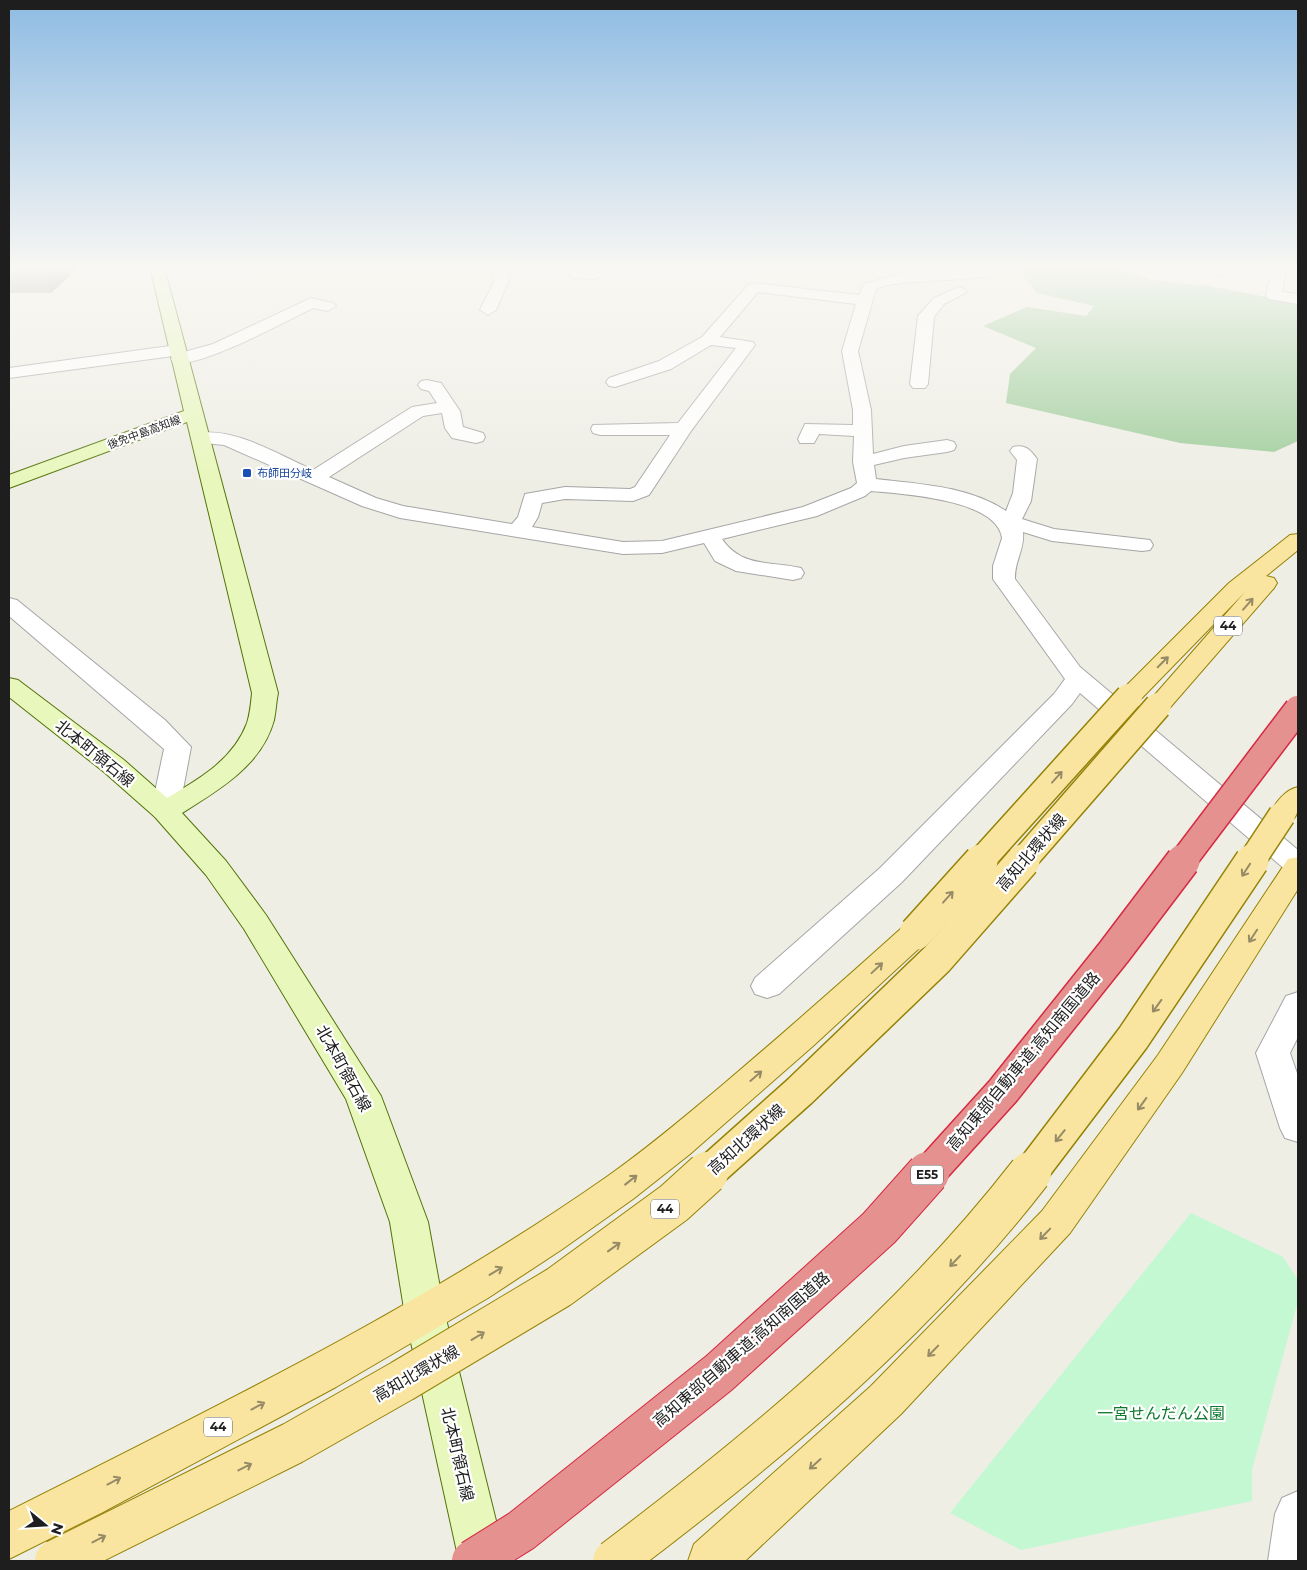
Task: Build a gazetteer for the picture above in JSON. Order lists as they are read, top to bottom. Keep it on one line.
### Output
{"streets":{"highway":["高知東部自動車道;高知南国道路","E55"],"main road":["後免中島高知線","44","北本町領石線","高知北環状線"]},"crossings":[["44","北本町領石線"]],"parks":["一宮せんだん公園"],"places":{"transit":["布師田分岐"]},"north":"right"}
